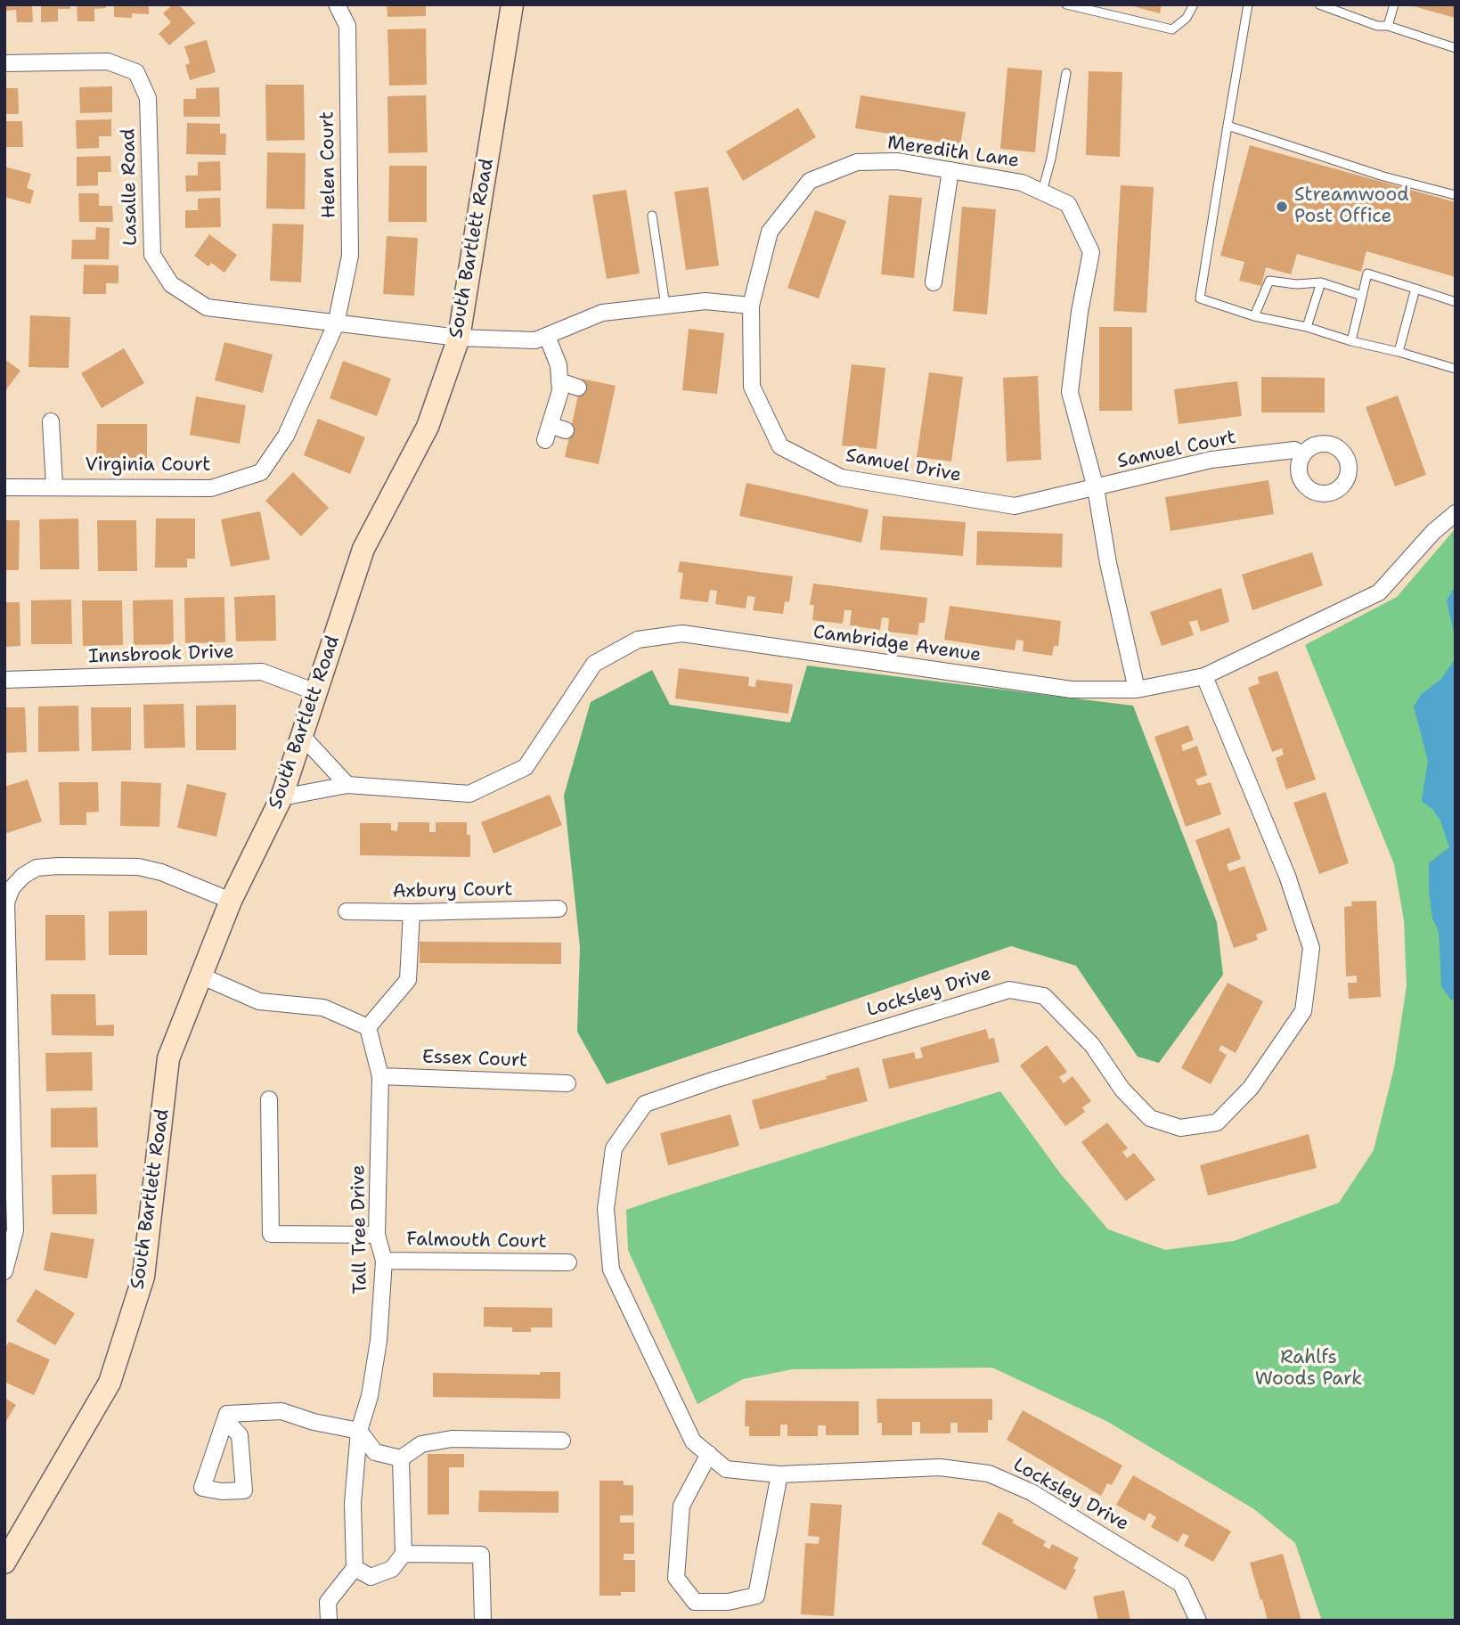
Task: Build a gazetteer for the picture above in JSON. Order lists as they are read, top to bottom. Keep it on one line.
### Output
{"streets":{"main road":["South Bartlett Road"],"street":["Meredith Lane","Helen Court","Lasalle Road","Samuel Court","Virginia Court","Samuel Drive","Cambridge Avenue","Innsbrook Drive","Axbury Court","Locksley Drive","Essex Court","Tall Tree Drive","Falmouth Court"]},"crossings":[["Meredith Lane","Samuel Court"],["Meredith Lane","Samuel Drive"],["Meredith Lane","Cambridge Avenue"],["Helen Court","Lasalle Road"],["Helen Court","Virginia Court"],["Lasalle Road","South Bartlett Road"],["Lasalle Road","Virginia Court"],["South Bartlett Road","Cambridge Avenue"],["South Bartlett Road","Innsbrook Drive"],["Samuel Court","Samuel Drive"],["Cambridge Avenue","Locksley Drive"],["Essex Court","Tall Tree Drive"],["Tall Tree Drive","Falmouth Court"]],"parks":["Rahlfs Woods Park"],"places":["Streamwood Post Office"]}
